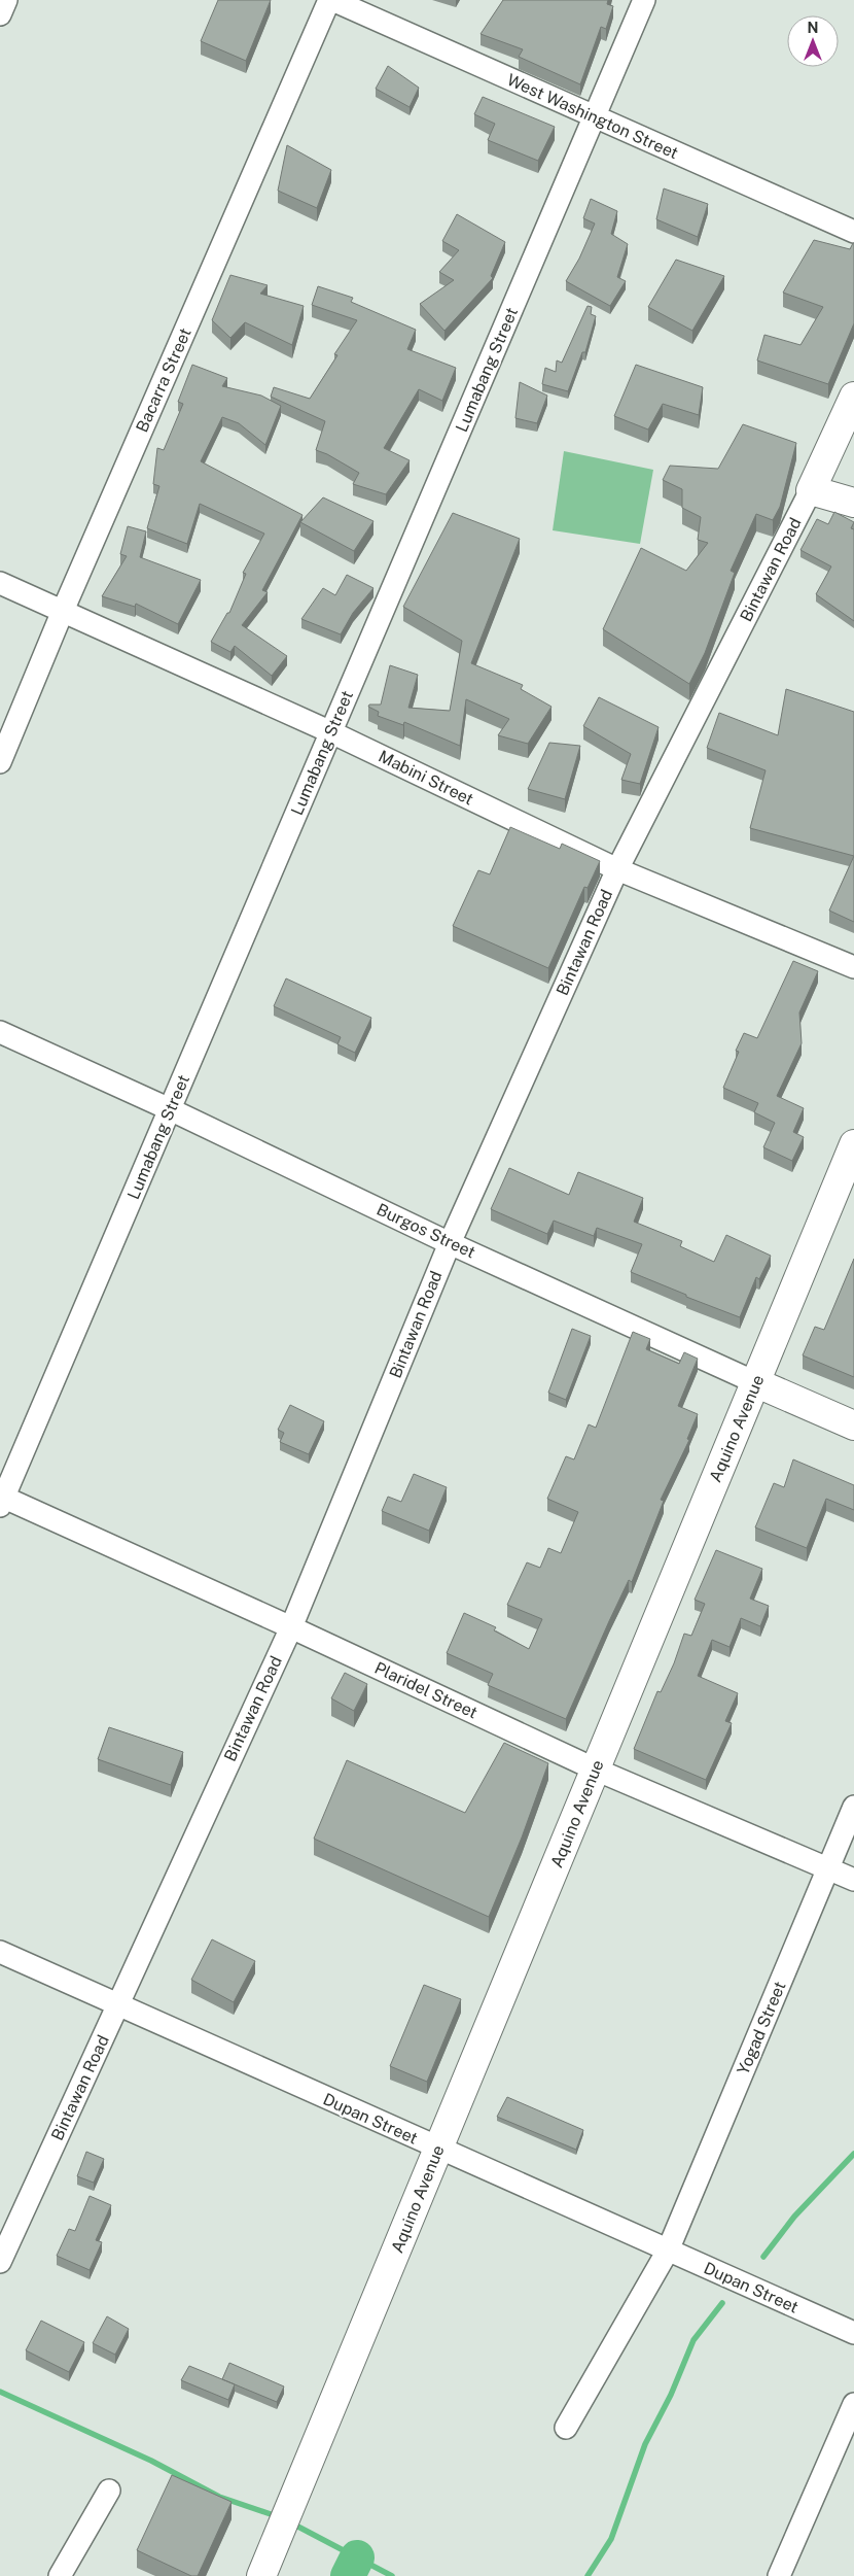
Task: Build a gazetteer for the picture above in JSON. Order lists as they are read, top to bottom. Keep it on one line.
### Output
{"streets":{"main road":["Bintawan Road","Burgos Street","Aquino Avenue"],"street":["West Washington Street","Lumabang Street","Bacarra Street","Mabini Street","Plaridel Street","Yogad Street","Dupan Street"]},"crossings":[["West Washington Street","Lumabang Street"],["West Washington Street","Bacarra Street"],["Lumabang Street","Mabini Street"],["Lumabang Street","Burgos Street"],["Lumabang Street","Plaridel Street"],["Bacarra Street","Mabini Street"],["Bintawan Road","Mabini Street"],["Bintawan Road","Burgos Street"],["Bintawan Road","Plaridel Street"],["Bintawan Road","Dupan Street"],["Burgos Street","Aquino Avenue"],["Aquino Avenue","Plaridel Street"],["Aquino Avenue","Dupan Street"],["Plaridel Street","Yogad Street"],["Yogad Street","Dupan Street"]],"north":"top"}
